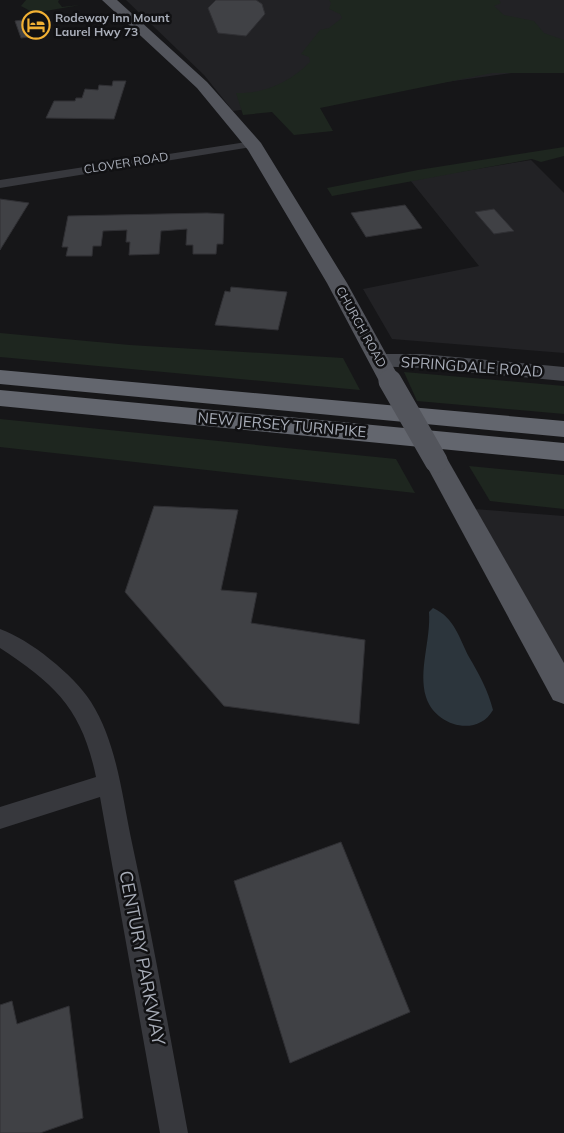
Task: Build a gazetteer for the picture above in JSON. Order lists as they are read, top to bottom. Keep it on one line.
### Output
{"streets":{"highway":["NEW JERSEY TURNPIKE"],"main road":["CHURCH ROAD","SPRINGDALE ROAD"],"street":["CLOVER ROAD","CENTURY PARKWAY"]},"crossings":[["CLOVER ROAD","CHURCH ROAD"],["CHURCH ROAD","SPRINGDALE ROAD"]],"places":{"hotel":["Rodeway Inn Mount Laurel Hwy 73"]}}
